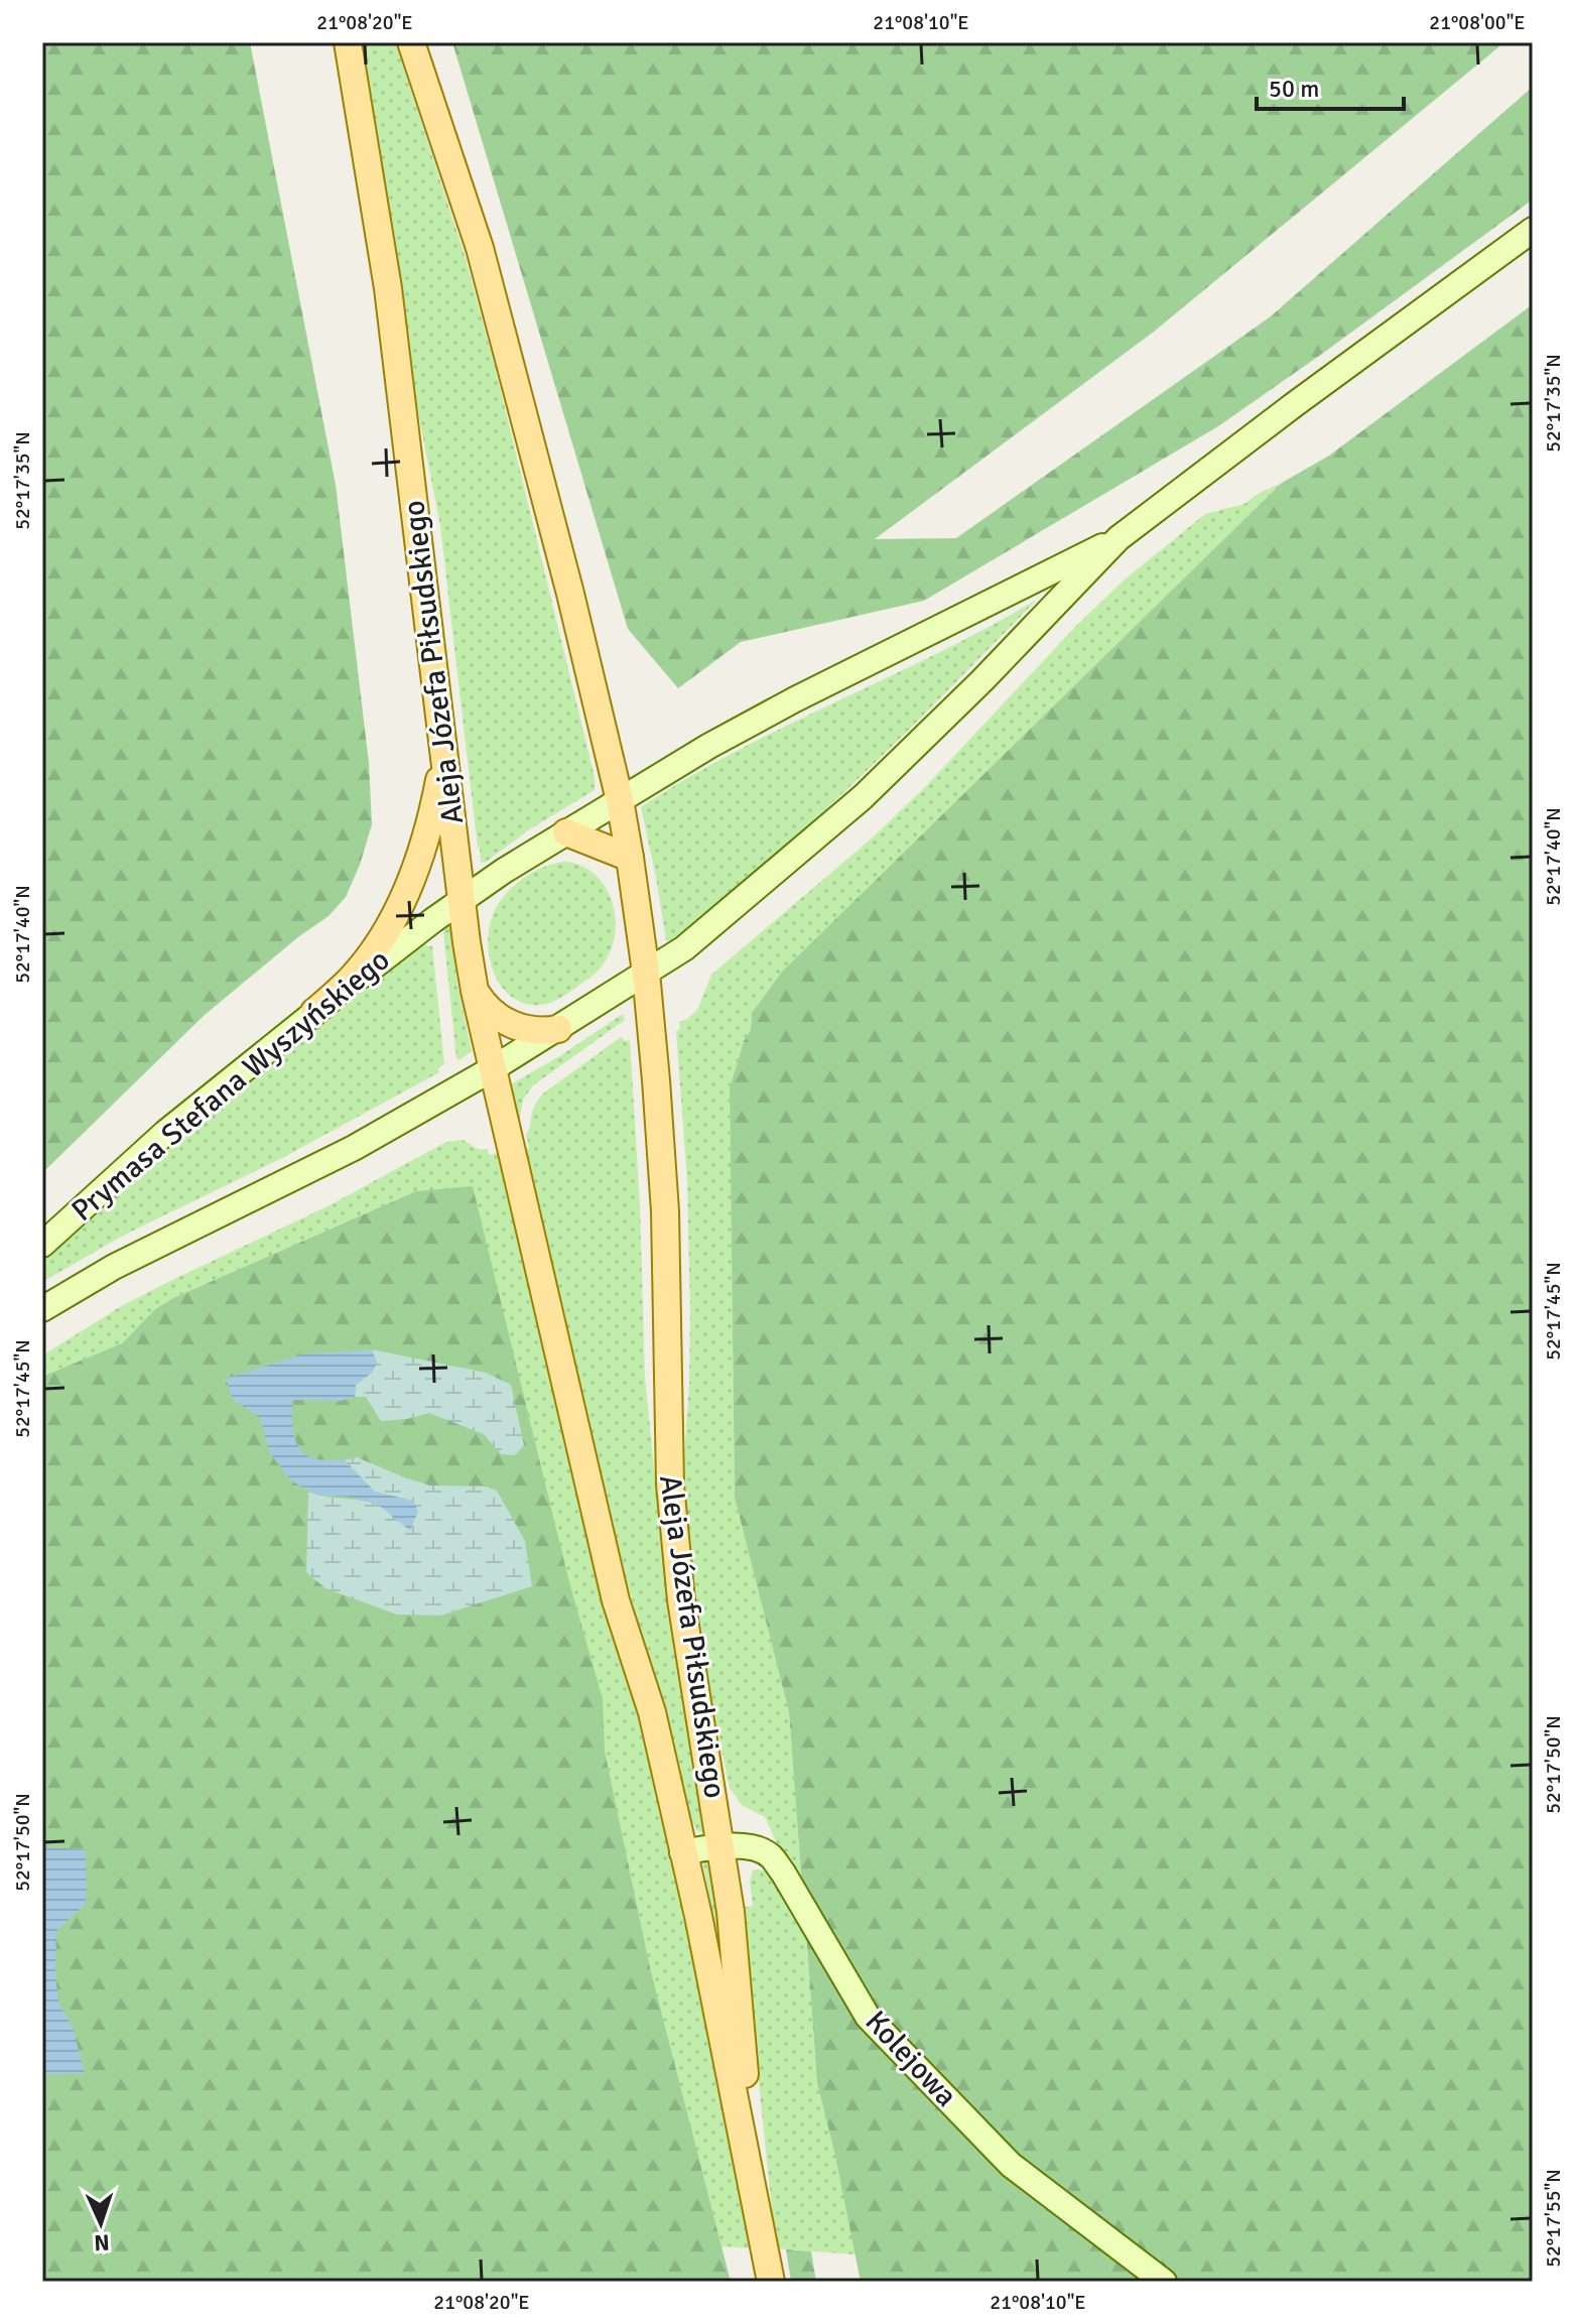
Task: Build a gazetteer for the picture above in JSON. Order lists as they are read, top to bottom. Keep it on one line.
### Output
{"streets":{"main road":["Aleja Józefa Piłsudskiego","Prymasa Stefana Wyszyńskiego","Kolejowa"]},"crossings":[["Aleja Józefa Piłsudskiego","Prymasa Stefana Wyszyńskiego"],["Aleja Józefa Piłsudskiego","Kolejowa"]],"scale_bar":"50 m","north":"bottom","coordinates":["21°08'20\"E","21°08'10\"E","21°08'00\"E","52°17'35\"N","52°17'40\"N","52°17'45\"N","52°17'50\"N","52°17'55\"N"]}
